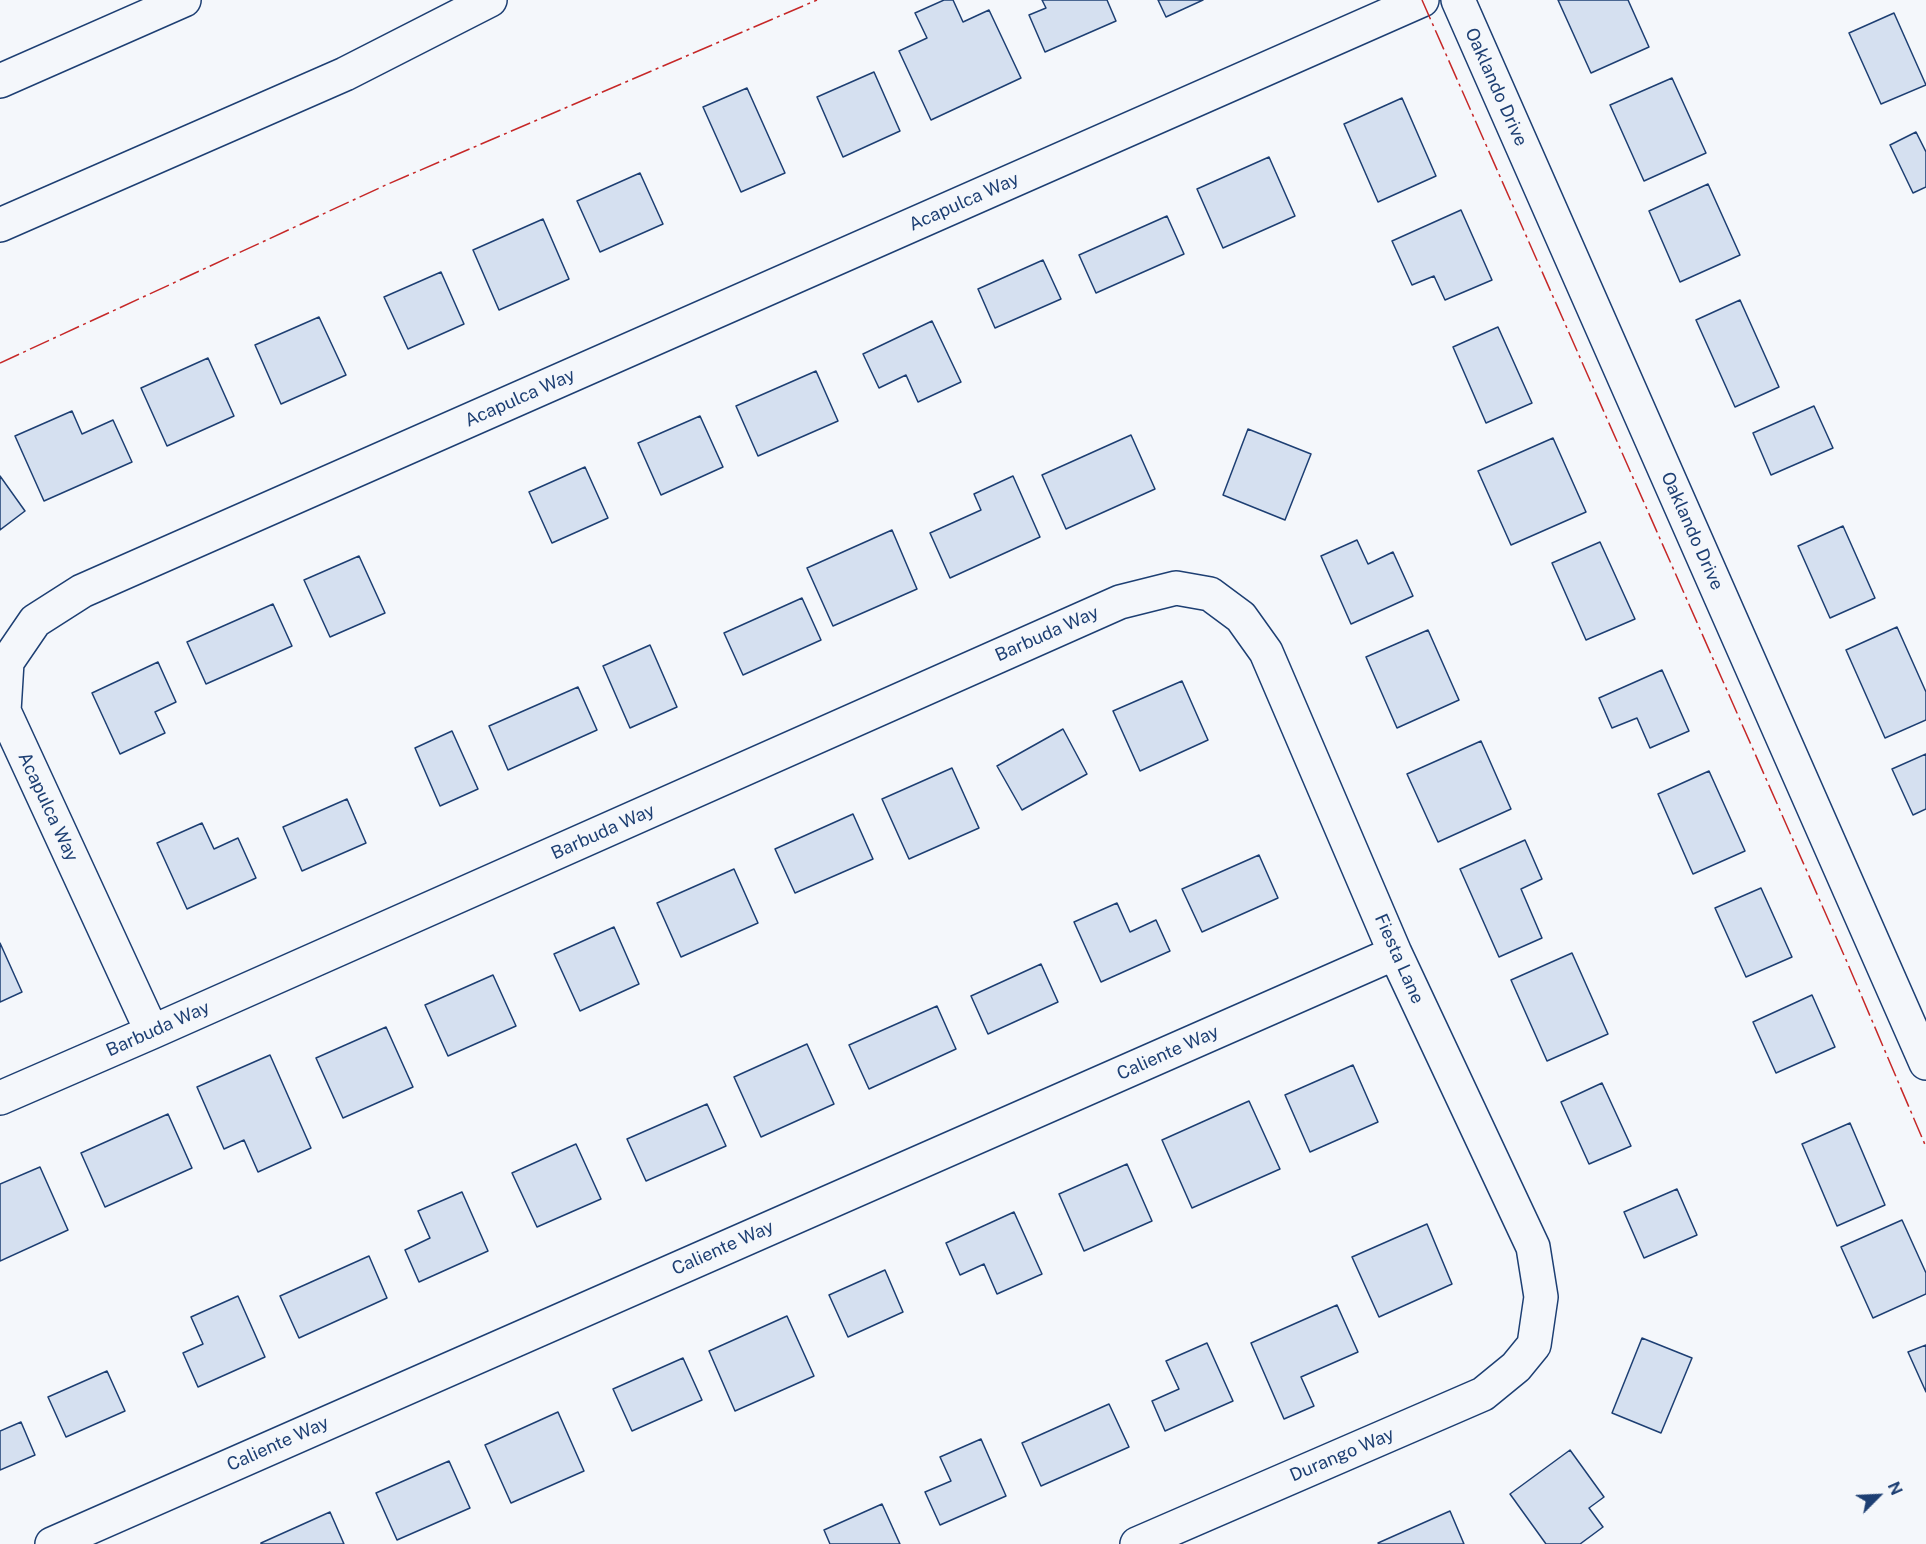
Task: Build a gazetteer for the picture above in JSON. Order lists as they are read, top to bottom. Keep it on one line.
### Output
{"streets":{"street":["Oaklando Drive","Acapulca Way","Barbuda Way","Fiesta Lane","Caliente Way","Durango Way"]},"crossings":[["Acapulca Way","Barbuda Way"],["Barbuda Way","Fiesta Lane"],["Fiesta Lane","Caliente Way"],["Fiesta Lane","Durango Way"]],"north":"top right"}
